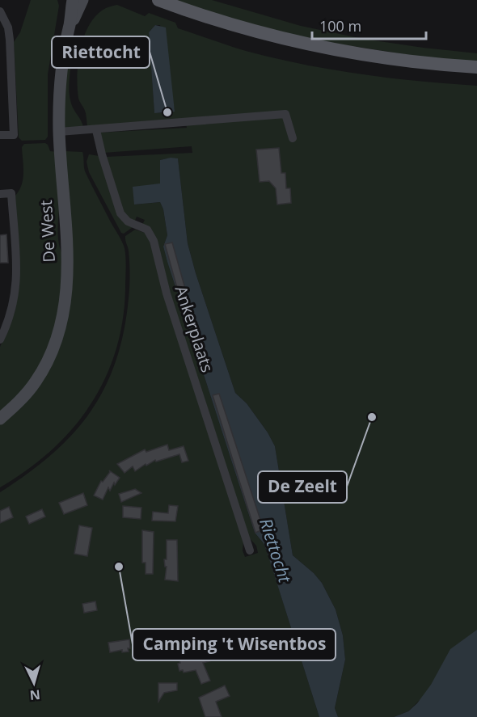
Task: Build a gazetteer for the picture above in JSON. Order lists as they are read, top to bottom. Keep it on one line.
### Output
{"streets":{"main road":["De West"],"street":["Ankerplaats"]},"water":["Riettocht"],"places":["Riettocht","De Zeelt","Camping 't Wisentbos"],"scale_bar":"100 m","north":"bottom"}
